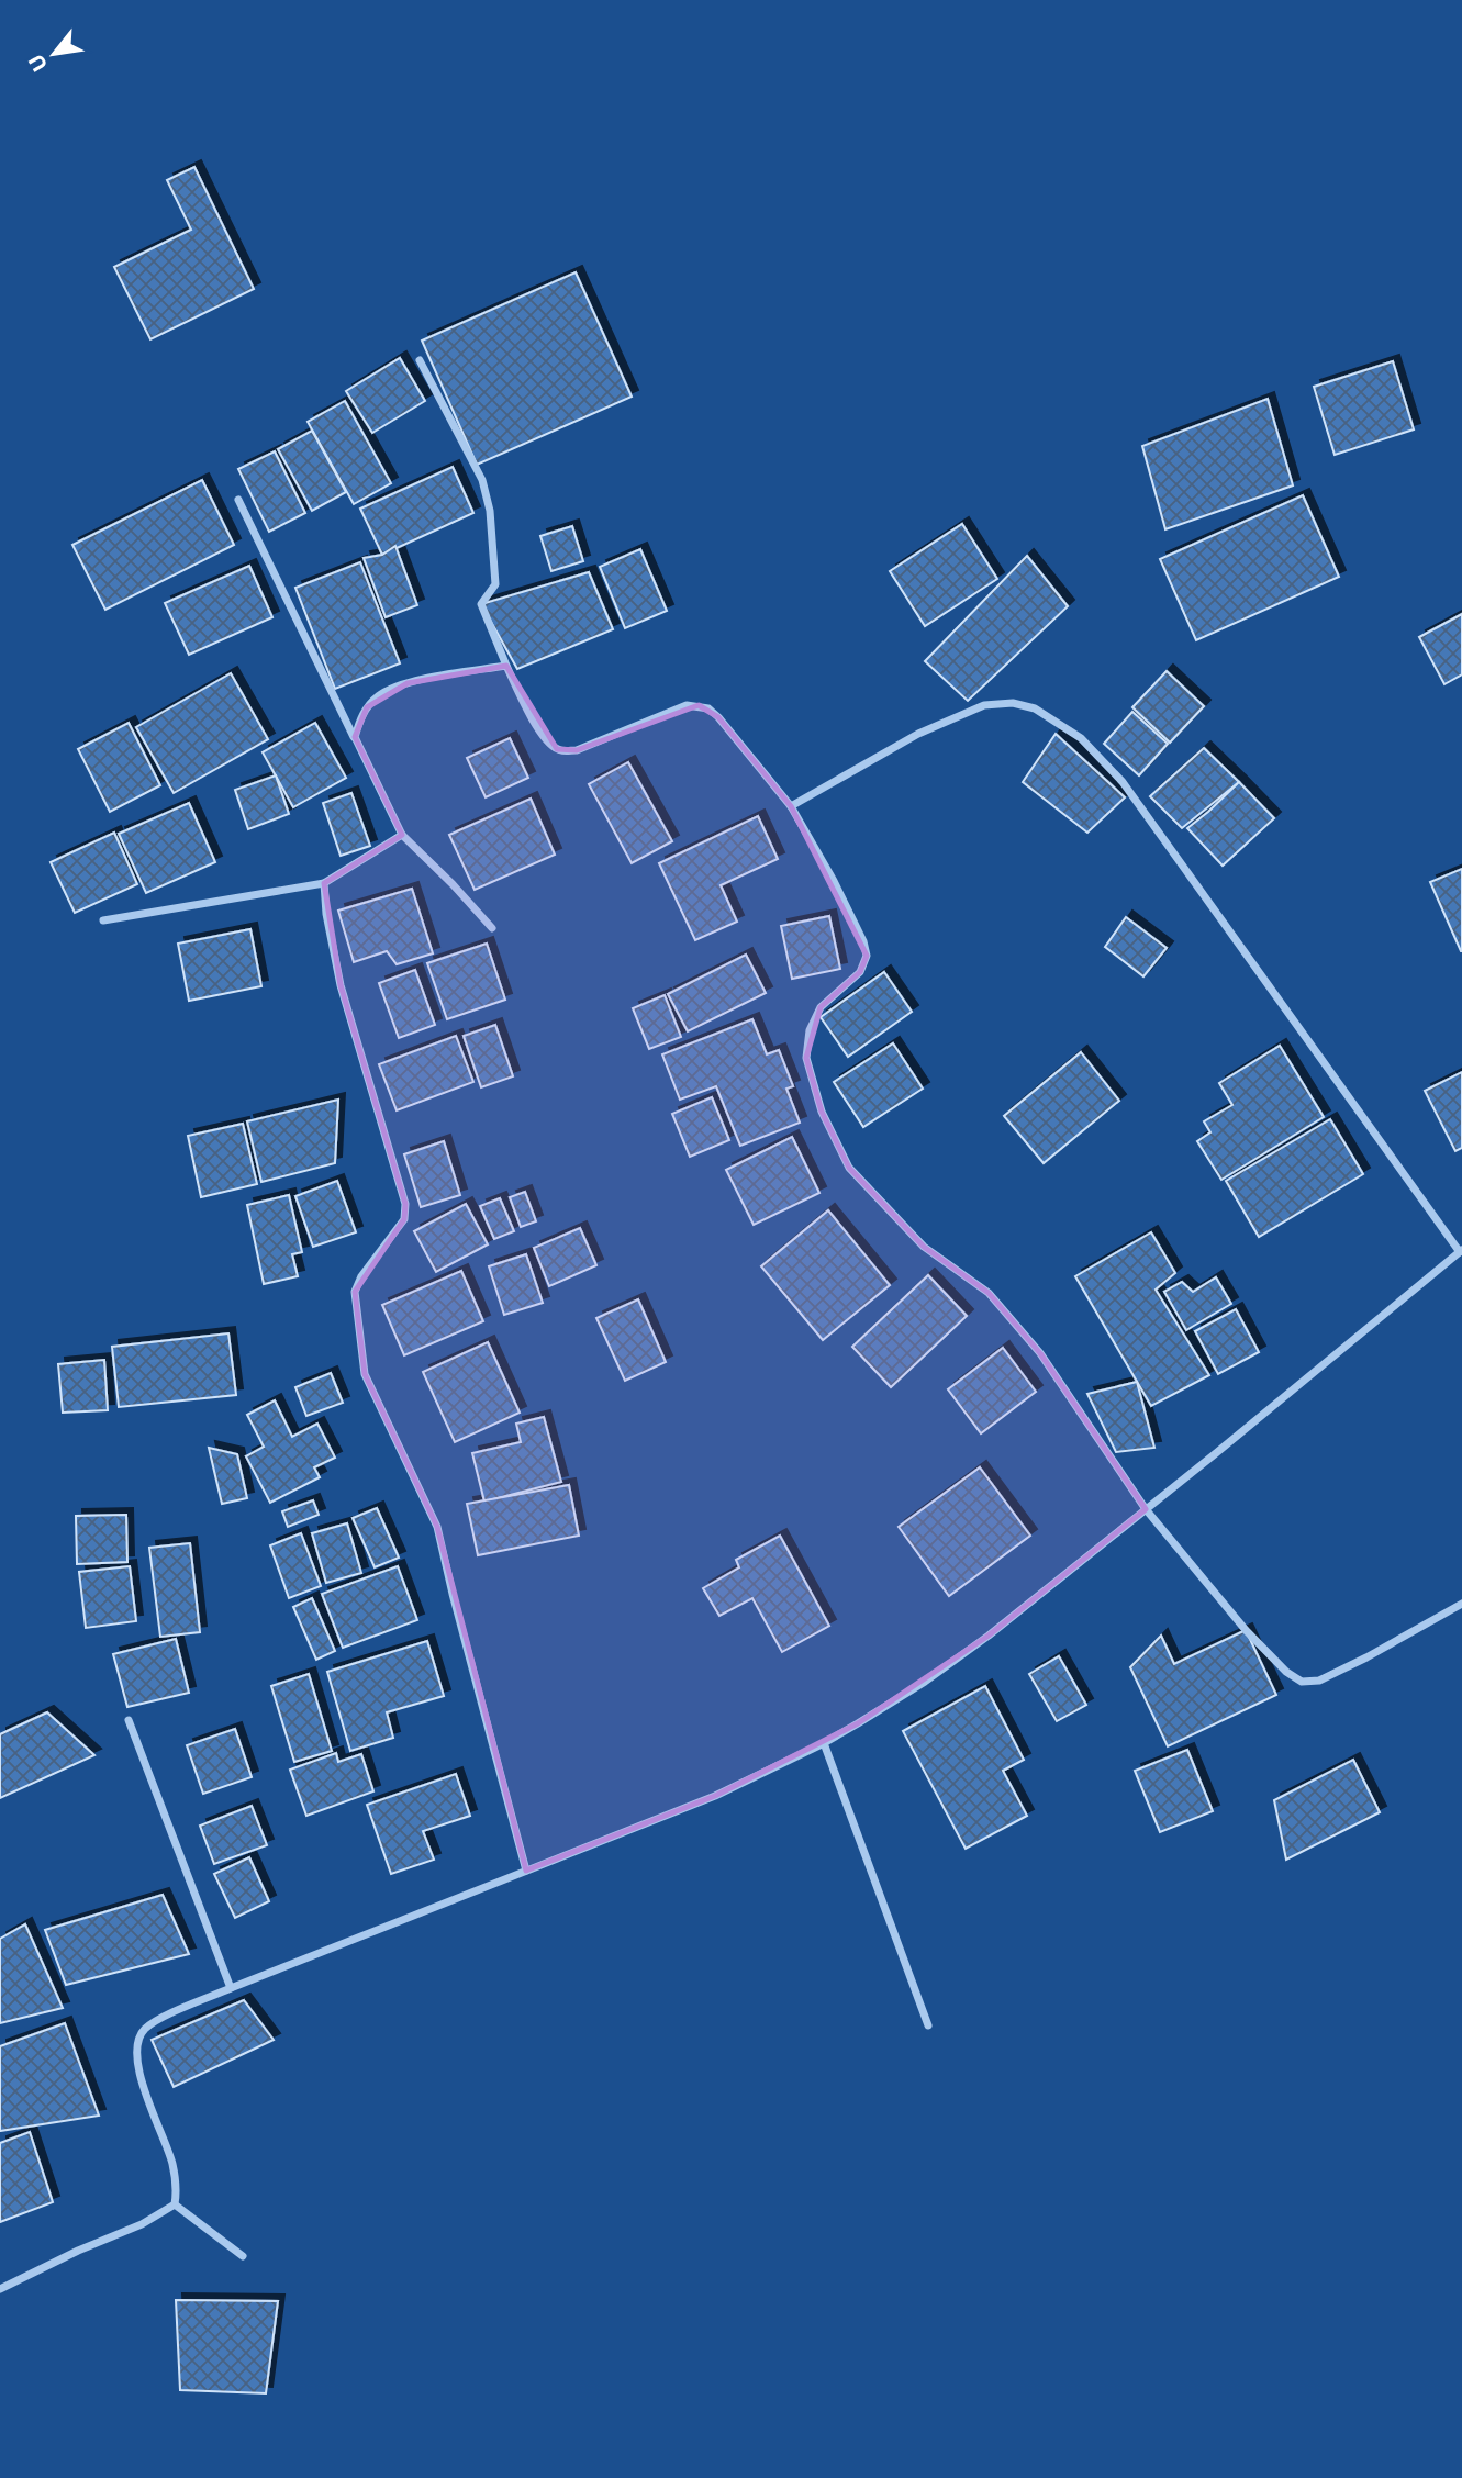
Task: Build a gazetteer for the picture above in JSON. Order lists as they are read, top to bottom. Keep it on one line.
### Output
{"north":"bottom left"}
